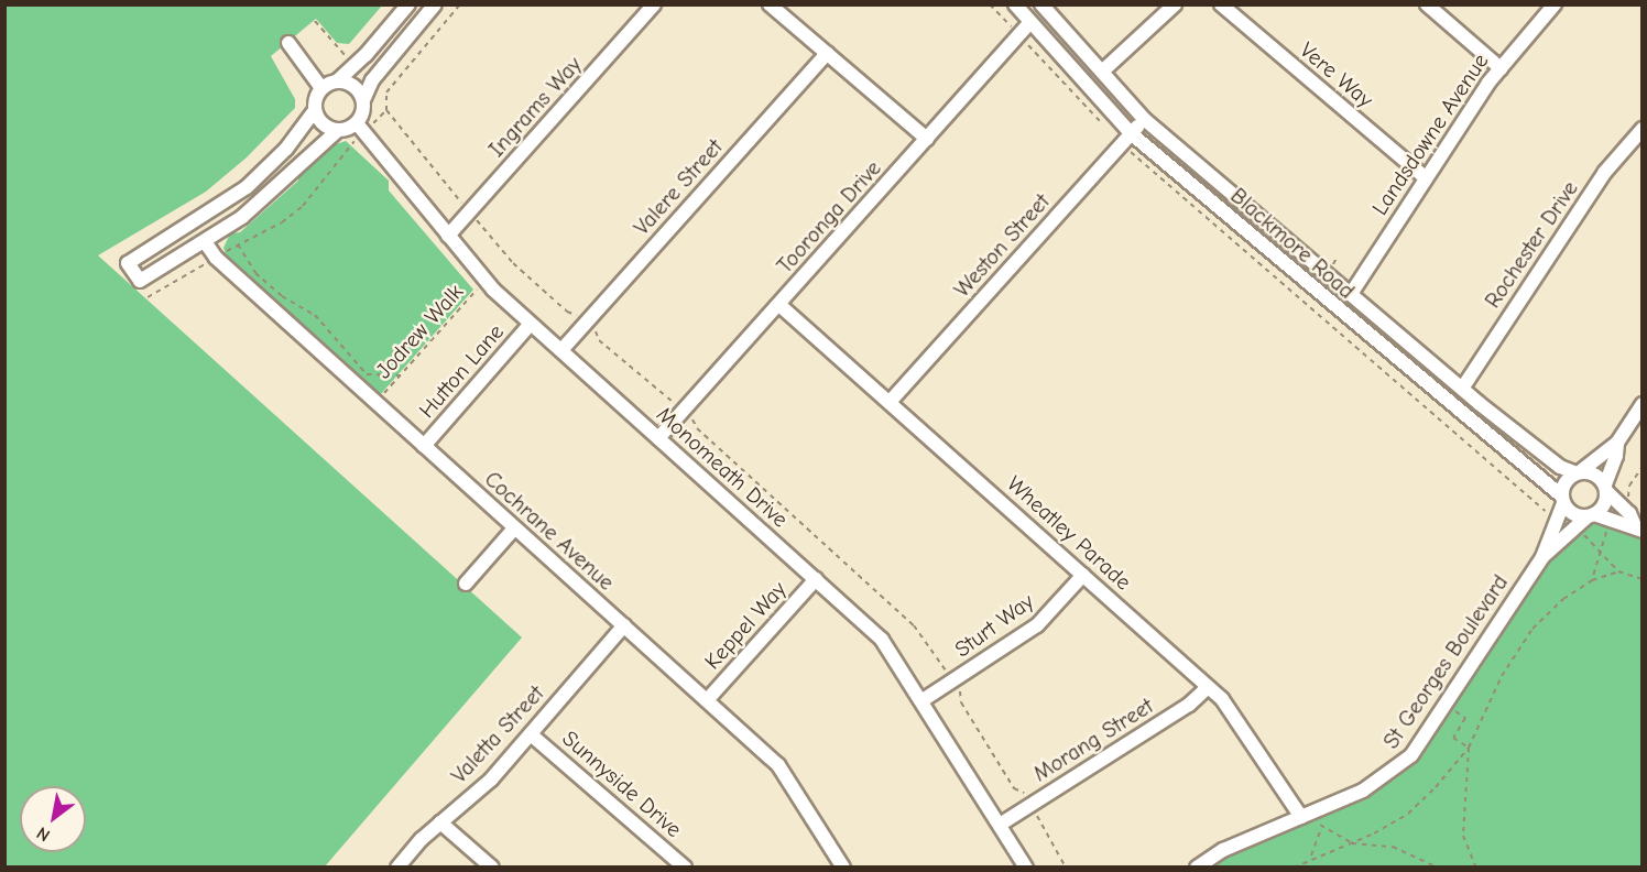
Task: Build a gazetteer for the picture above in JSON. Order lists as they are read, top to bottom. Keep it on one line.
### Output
{"streets":{"street":["Vere Way","Ingrams Way","Landsdowne Avenue","Valere Street","Tooronga Drive","Blackmore Road","Rochester Drive","Weston Street","Hutton Lane","Monomeath Drive","Cochrane Avenue","Wheatley Parade","Keppel Way","Sturt Way","St Georges Boulevard","Valetta Street","Morang Street","Sunnyside Drive"],"path":["Jodrew Walk"]},"crossings":[["Vere Way","Landsdowne Avenue"],["Ingrams Way","Monomeath Drive"],["Landsdowne Avenue","Blackmore Road"],["Valere Street","Monomeath Drive"],["Tooronga Drive","Blackmore Road"],["Tooronga Drive","Monomeath Drive"],["Tooronga Drive","Wheatley Parade"],["Blackmore Road","Rochester Drive"],["Blackmore Road","Weston Street"],["Blackmore Road","St Georges Boulevard"],["Weston Street","Wheatley Parade"],["Jodrew Walk","Monomeath Drive"],["Jodrew Walk","Cochrane Avenue"],["Hutton Lane","Monomeath Drive"],["Hutton Lane","Cochrane Avenue"],["Monomeath Drive","Keppel Way"],["Monomeath Drive","Sturt Way"],["Monomeath Drive","Morang Street"],["Cochrane Avenue","Keppel Way"],["Cochrane Avenue","Valetta Street"],["Wheatley Parade","Sturt Way"],["Wheatley Parade","St Georges Boulevard"],["Wheatley Parade","Morang Street"],["Valetta Street","Sunnyside Drive"]],"north":"bottom left"}
